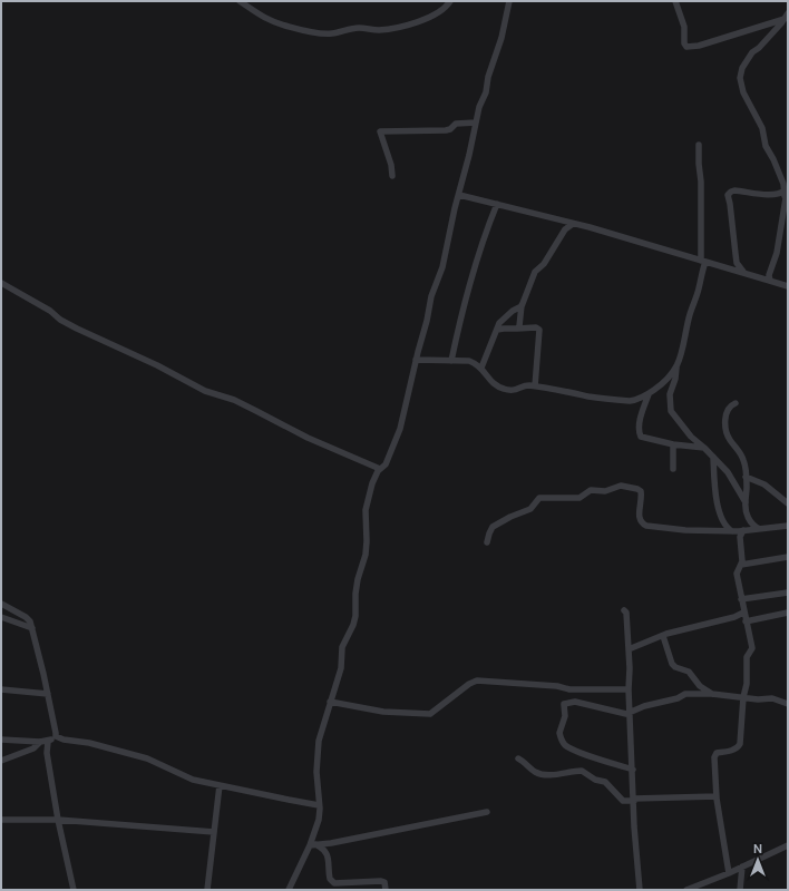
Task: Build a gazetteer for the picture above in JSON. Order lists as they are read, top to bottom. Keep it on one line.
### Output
{"north":"top"}
